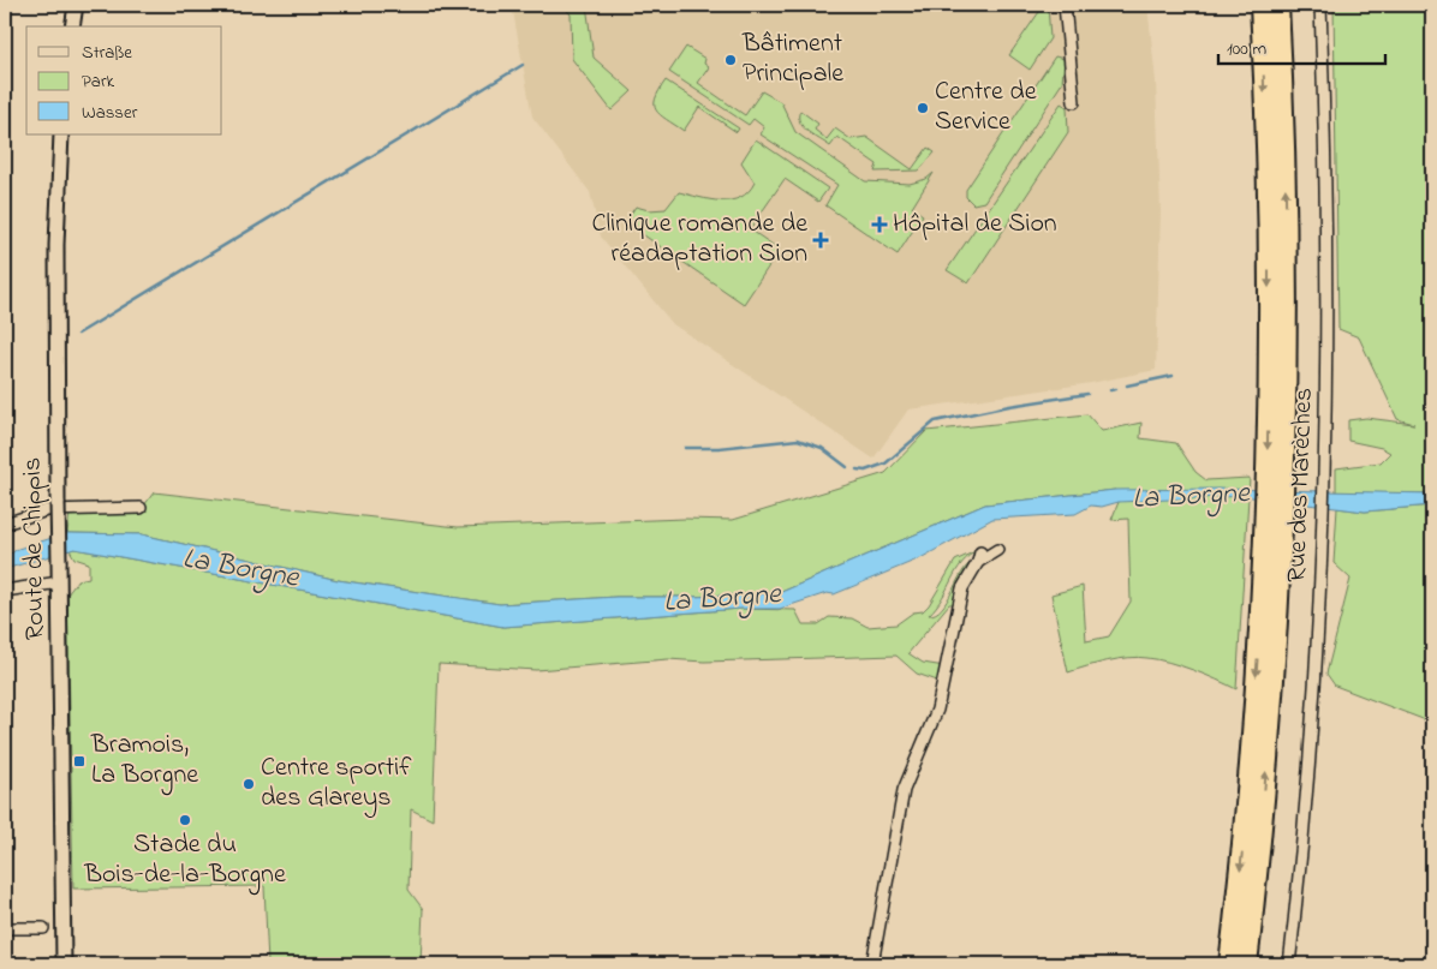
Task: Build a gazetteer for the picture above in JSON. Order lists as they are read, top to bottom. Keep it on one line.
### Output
{"streets":{"street":["Rue des Marèches","Route de Chippis"]},"water":["La Borgne"],"places":{"other":["Bâtiment Principale","Centre de Service","Centre sportif des Glareys","Stade du Bois-de-la-Borgne"],"health":["Hôpital de Sion","Clinique romande de réadaptation Sion"],"transit":["Bramois, La Borgne"]},"legend":["Straße","Park","Wasser"],"scale_bar":"100 m"}
